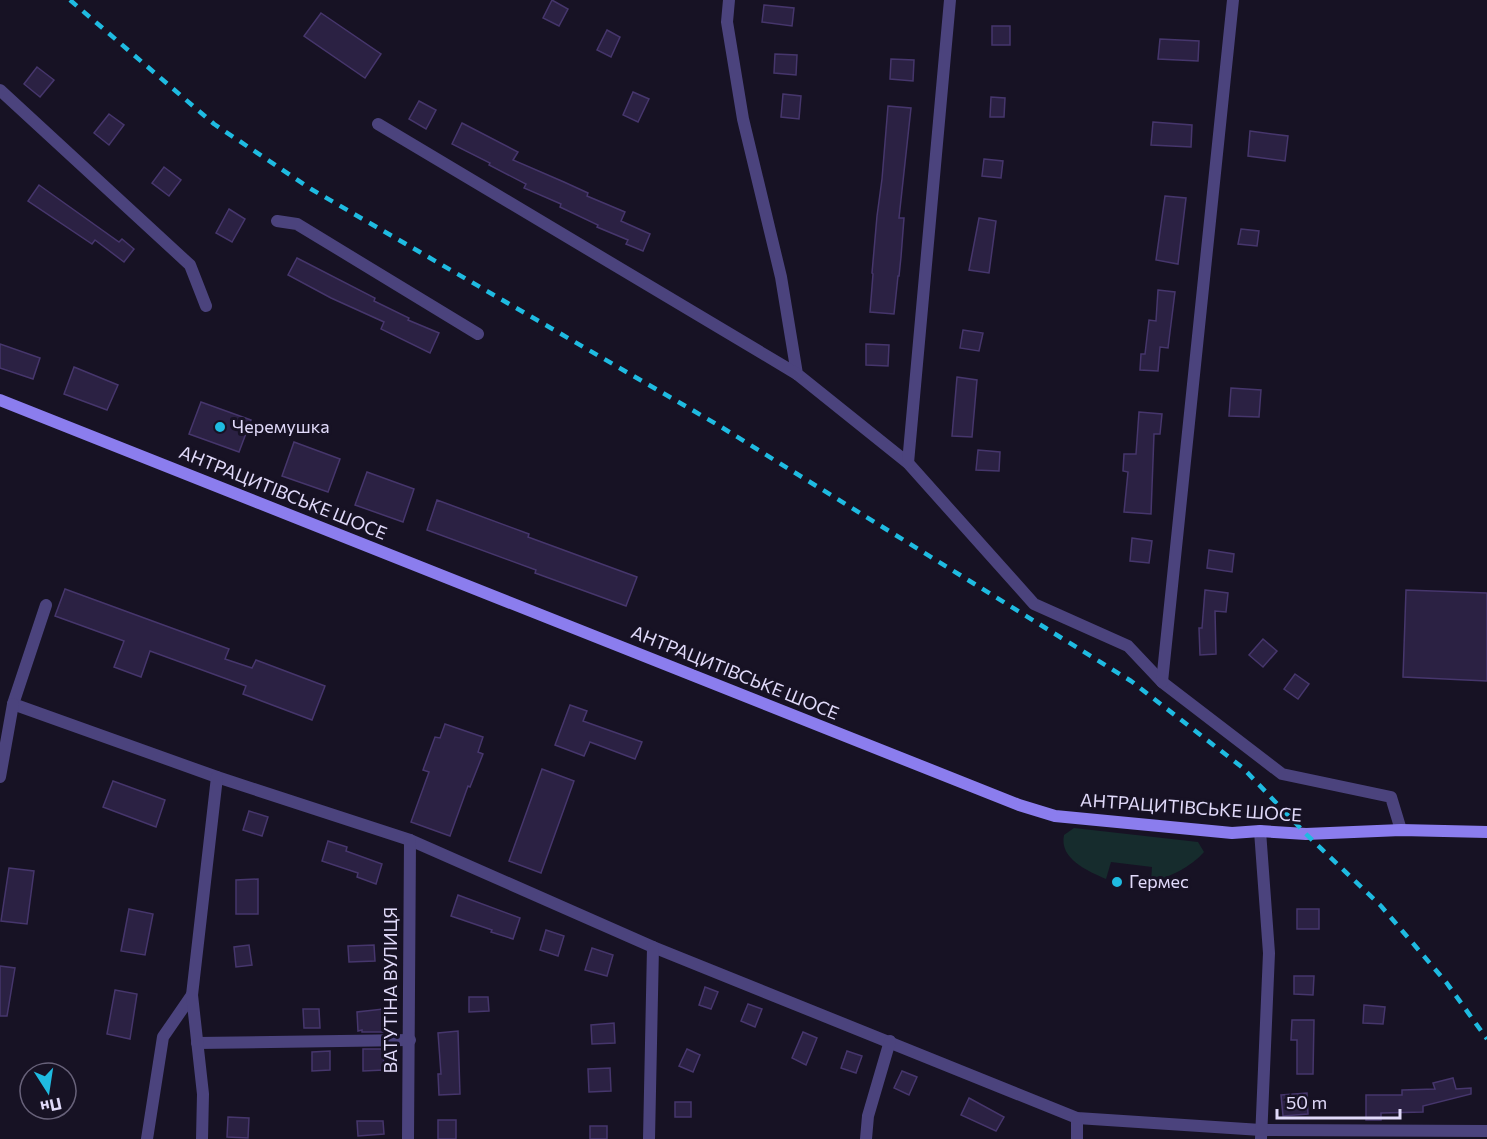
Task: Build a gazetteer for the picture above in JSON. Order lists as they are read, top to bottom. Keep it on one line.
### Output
{"streets":{"main road":["АНТРАЦИТІВСЬКЕ ШОСЕ"],"street":["ВАТУТІНА ВУЛИЦЯ"]},"places":["Черемушка","Гермес"],"scale_bar":"50 m","north":"bottom"}
